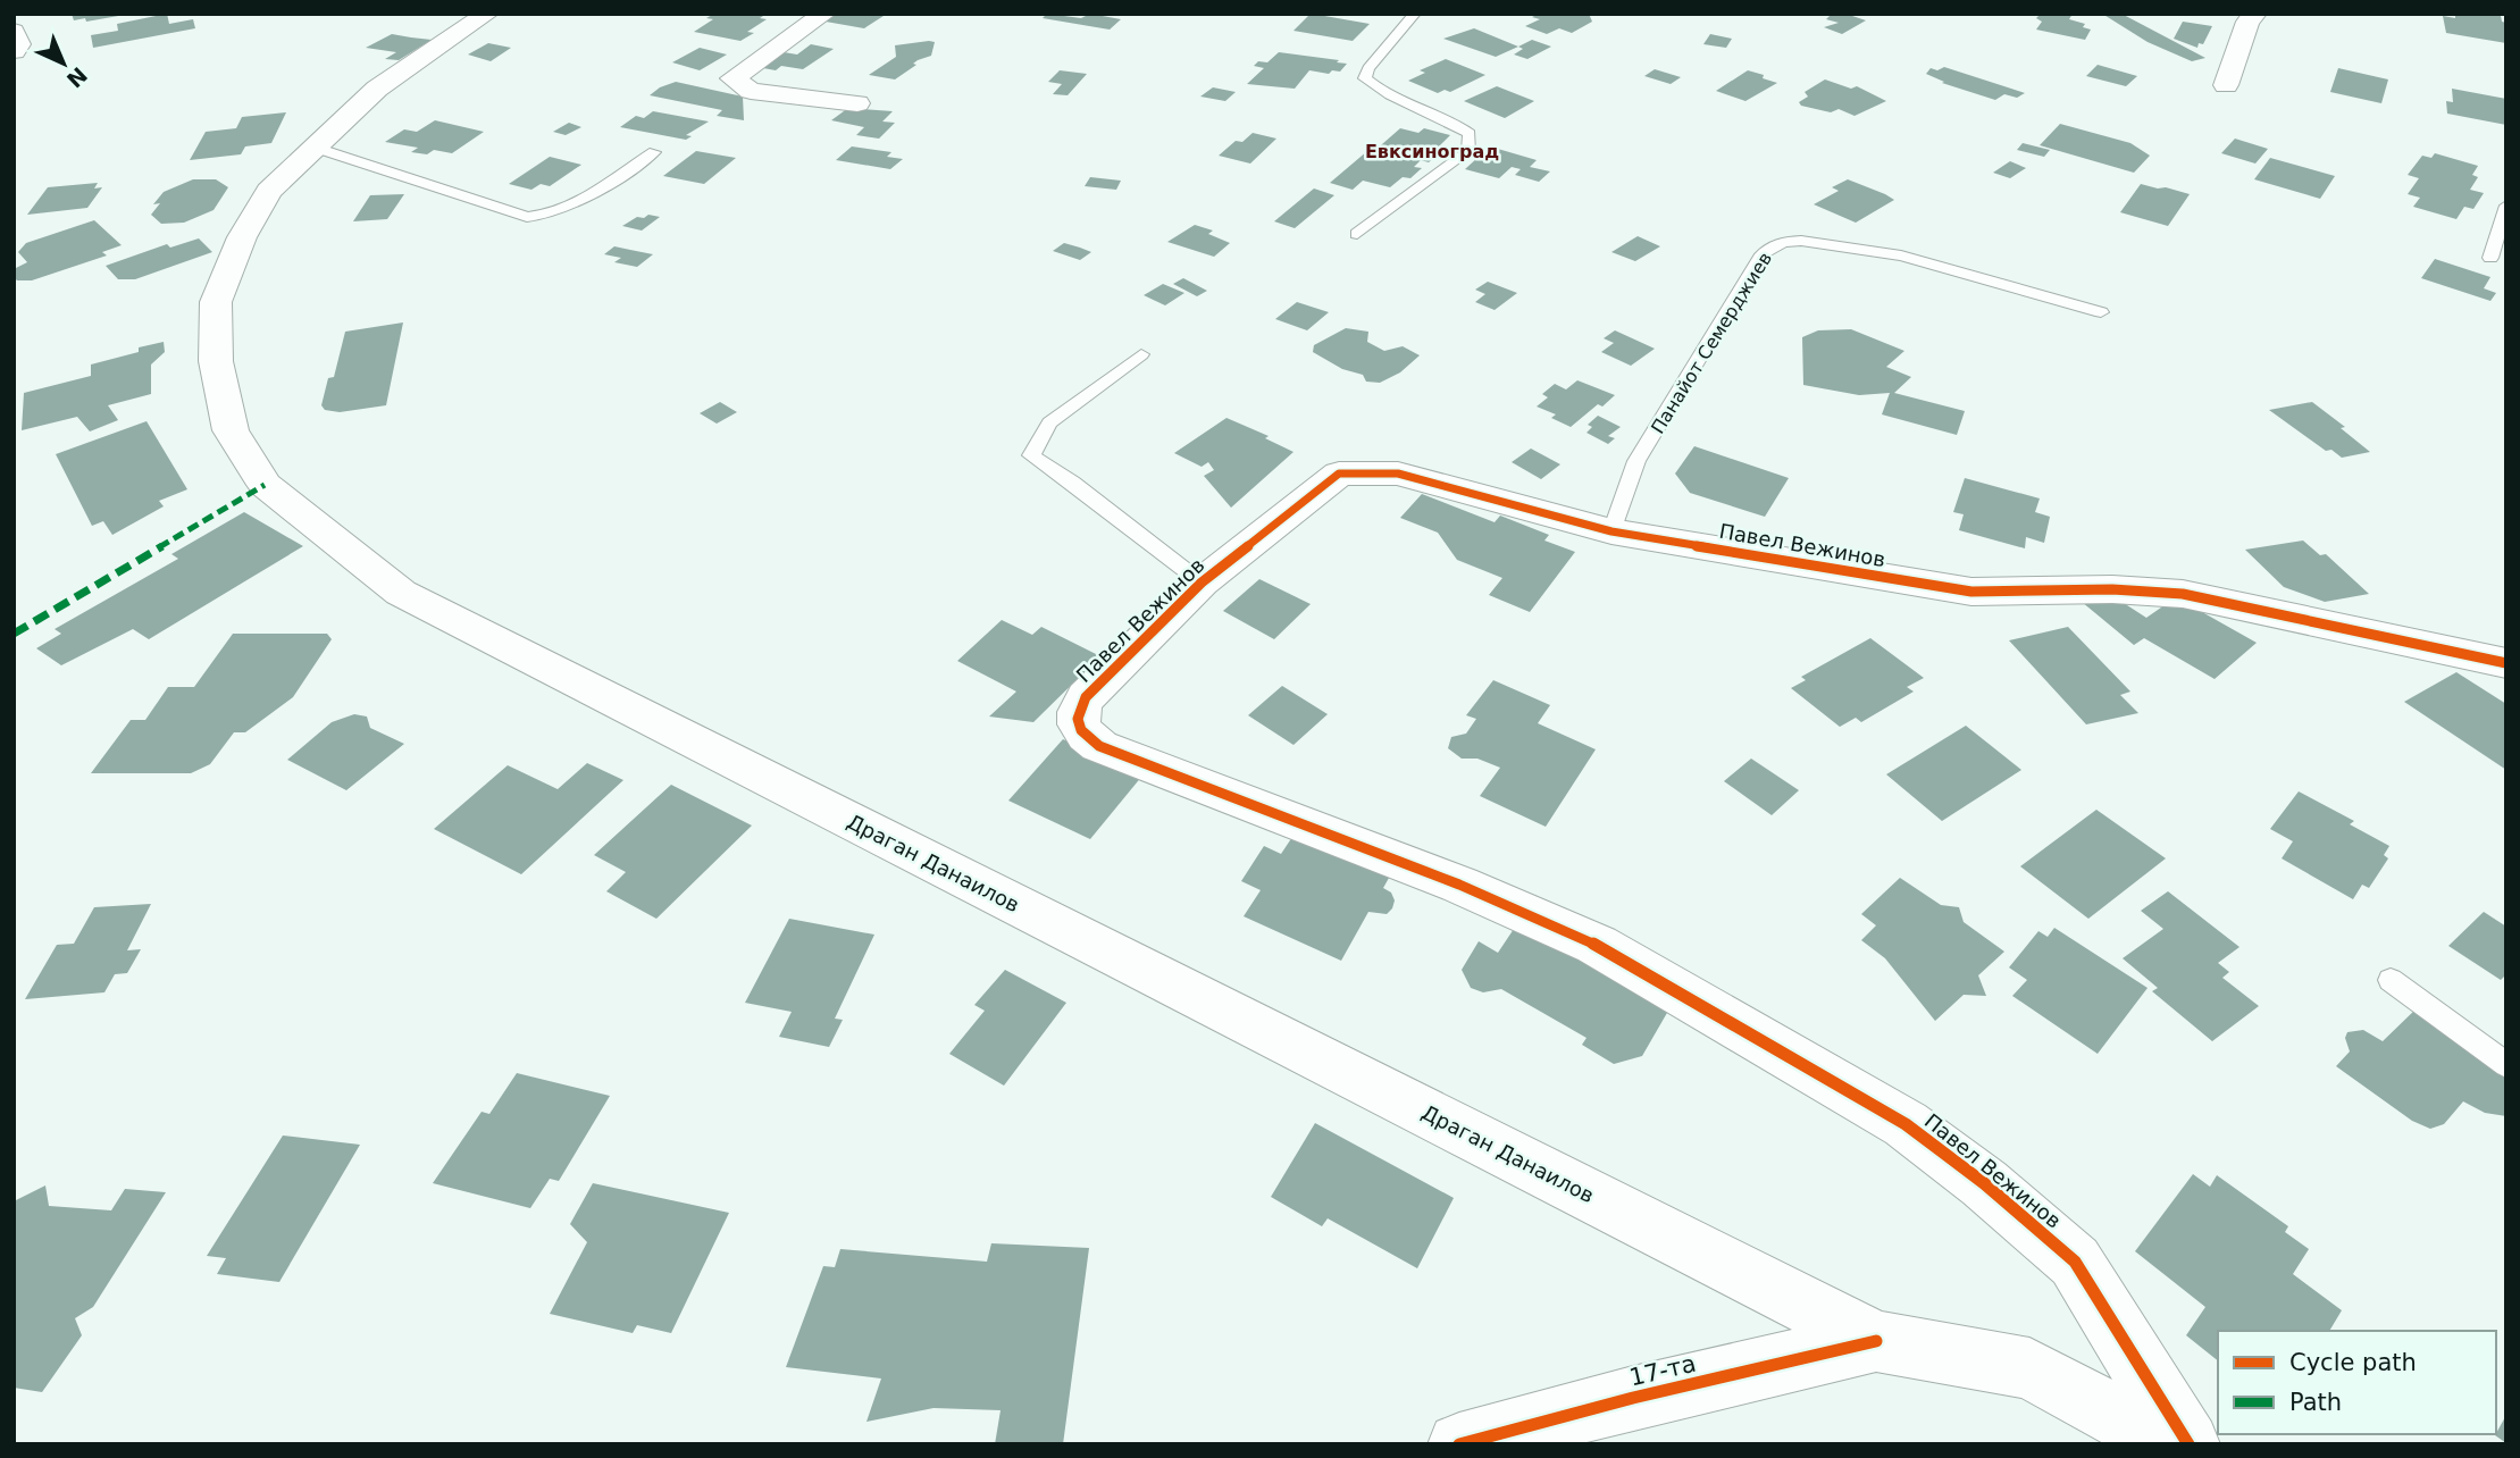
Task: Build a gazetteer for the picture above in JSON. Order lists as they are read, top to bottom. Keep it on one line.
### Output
{"streets":{"street":["Павел Вежинов","Драган Данаилов","17-та"],"lane":["Панайот Семерджиев"]},"crossings":[["Панайот Семерджиев","Павел Вежинов"],["Драган Данаилов","17-та"]],"districts":["Евксиноград"],"legend":["Cycle path","Path"],"north":"bottom right"}
